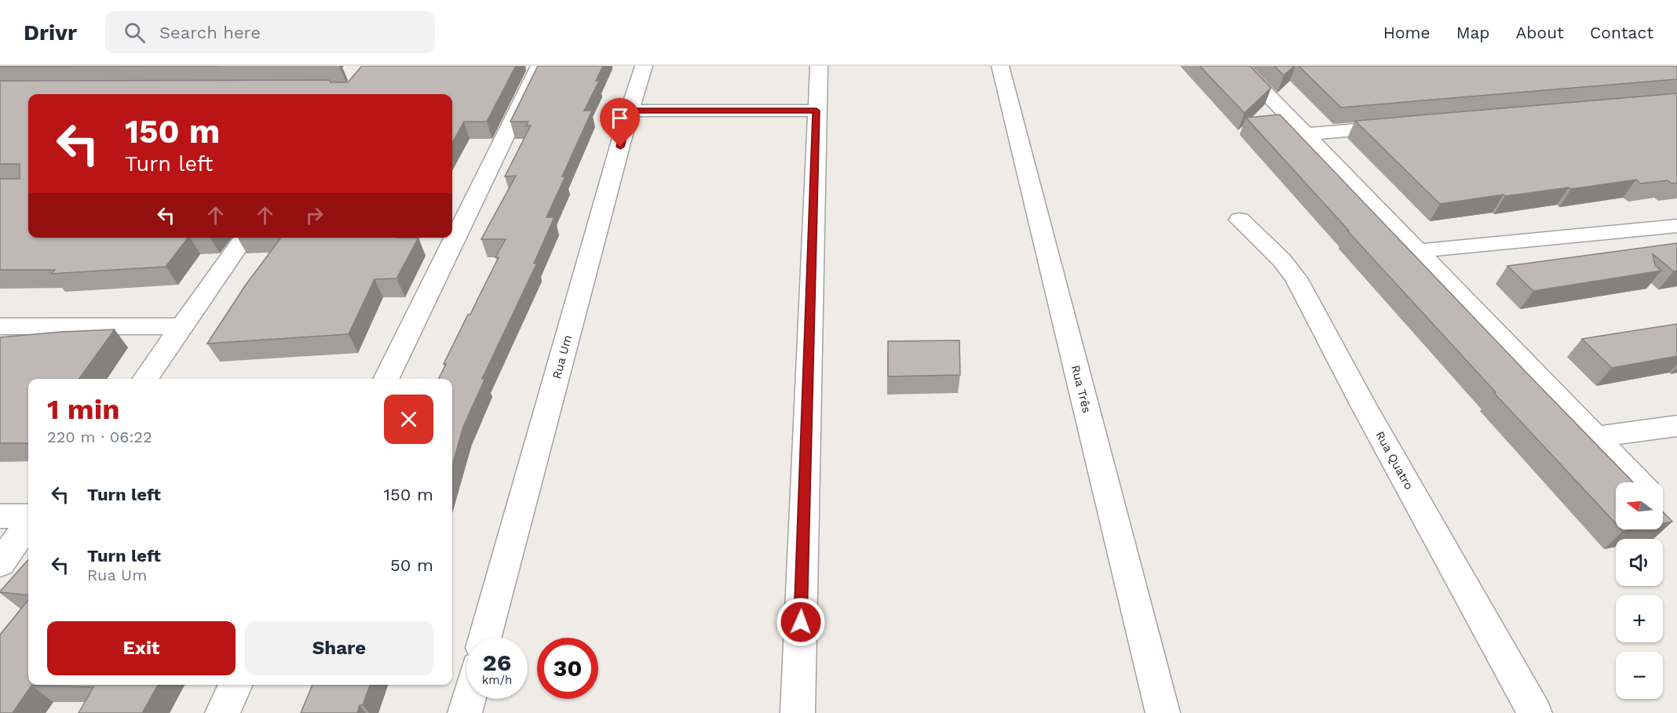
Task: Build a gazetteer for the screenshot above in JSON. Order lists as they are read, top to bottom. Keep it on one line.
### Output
{"streets":{"street":["Rua Um","Rua Três","Rua Quatro"]},"north":"left","page":{"header":"Drivr","search":"Search here","nav":["Home","Map","About","Contact"],"turn":["150 m","Turn left"],"heading":["1 min","220 m · 06:22"],"list":[{"name":"Turn left","value":"150 m"},{"name":"Turn left","note":"Rua Um","value":"50 m"}],"map_buttons":["+","−"],"buttons":["Exit","Share"],"speed":"26 km/h","limit":"30"}}
